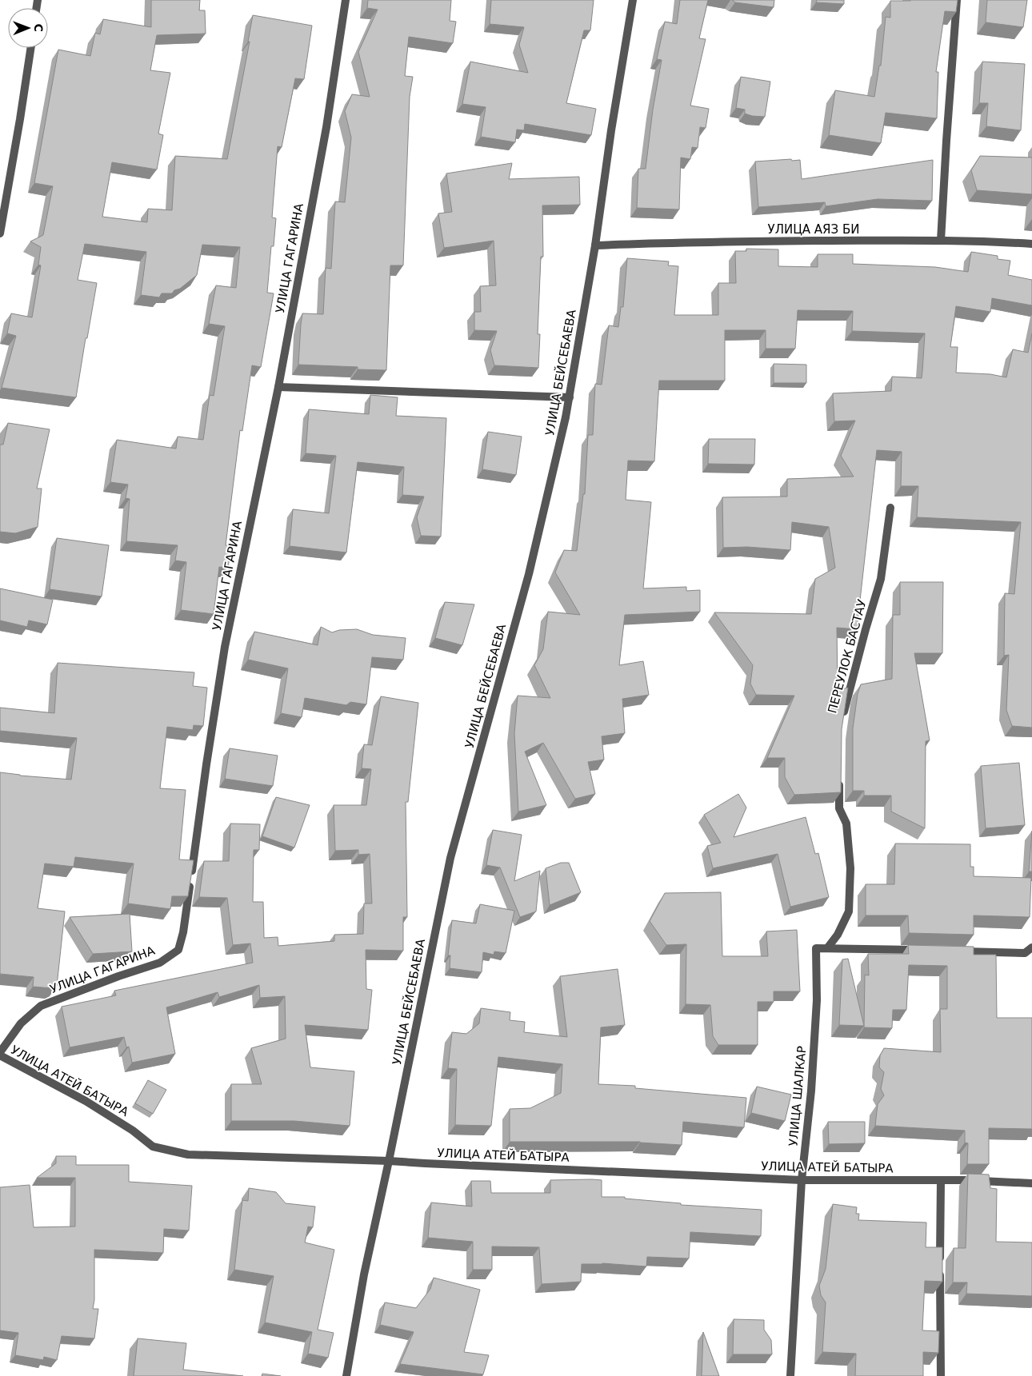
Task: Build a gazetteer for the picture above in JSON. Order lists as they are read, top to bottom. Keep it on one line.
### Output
{"streets":{"street":["УЛИЦА АЯЗ БИ","УЛИЦА ГАГАРИНА","УЛИЦА БЕЙСЕБАЕВА","ПЕРЕУЛОК БАСТАУ","УЛИЦА АТЕЙ БАТЫРА","УЛИЦА ШАЛКАР"]},"crossings":[["УЛИЦА АЯЗ БИ","УЛИЦА БЕЙСЕБАЕВА"],["УЛИЦА БЕЙСЕБАЕВА","УЛИЦА АТЕЙ БАТЫРА"],["УЛИЦА АТЕЙ БАТЫРА","УЛИЦА ШАЛКАР"]],"north":"right"}
